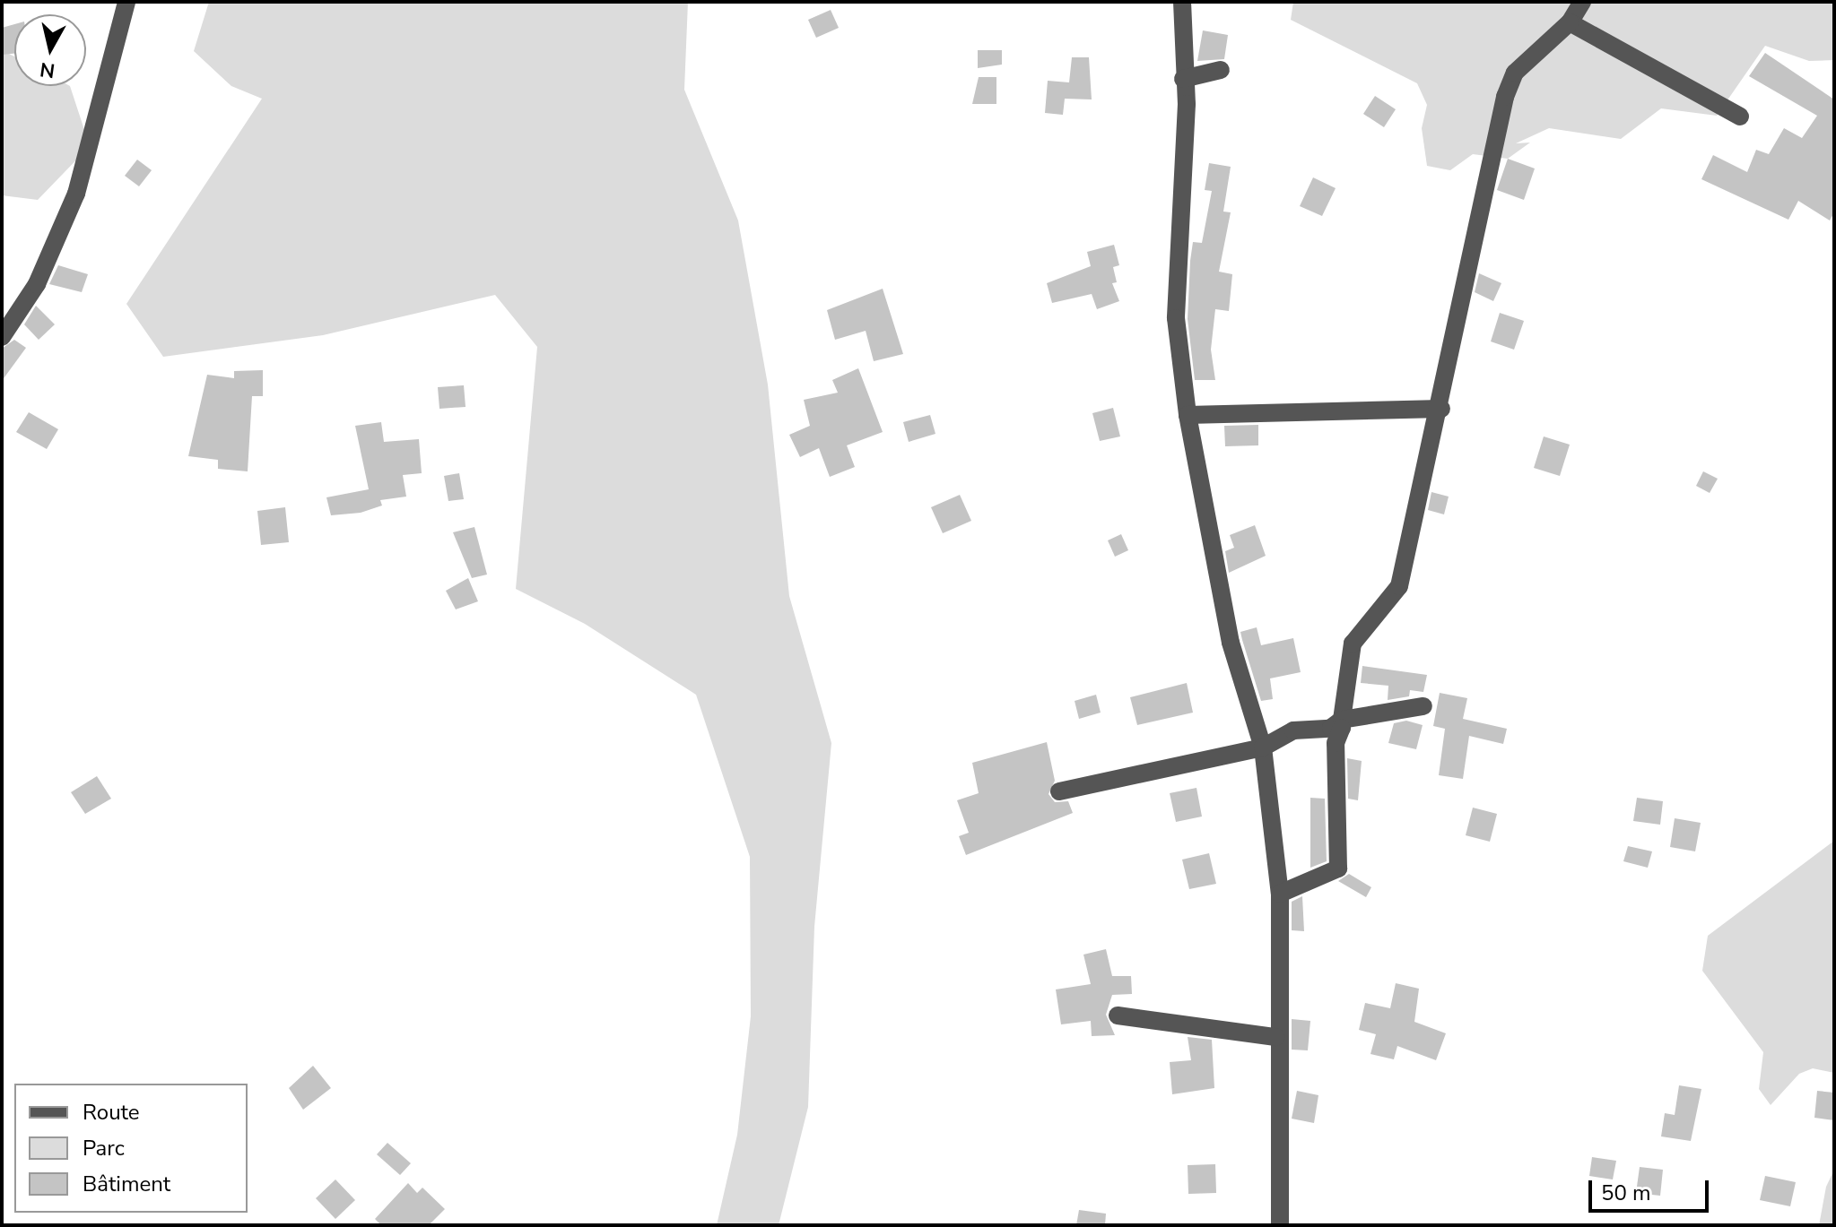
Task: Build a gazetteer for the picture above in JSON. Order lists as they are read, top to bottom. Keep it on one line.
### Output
{"legend":["Route","Parc","Bâtiment"],"scale_bar":"50 m","north":"bottom"}
